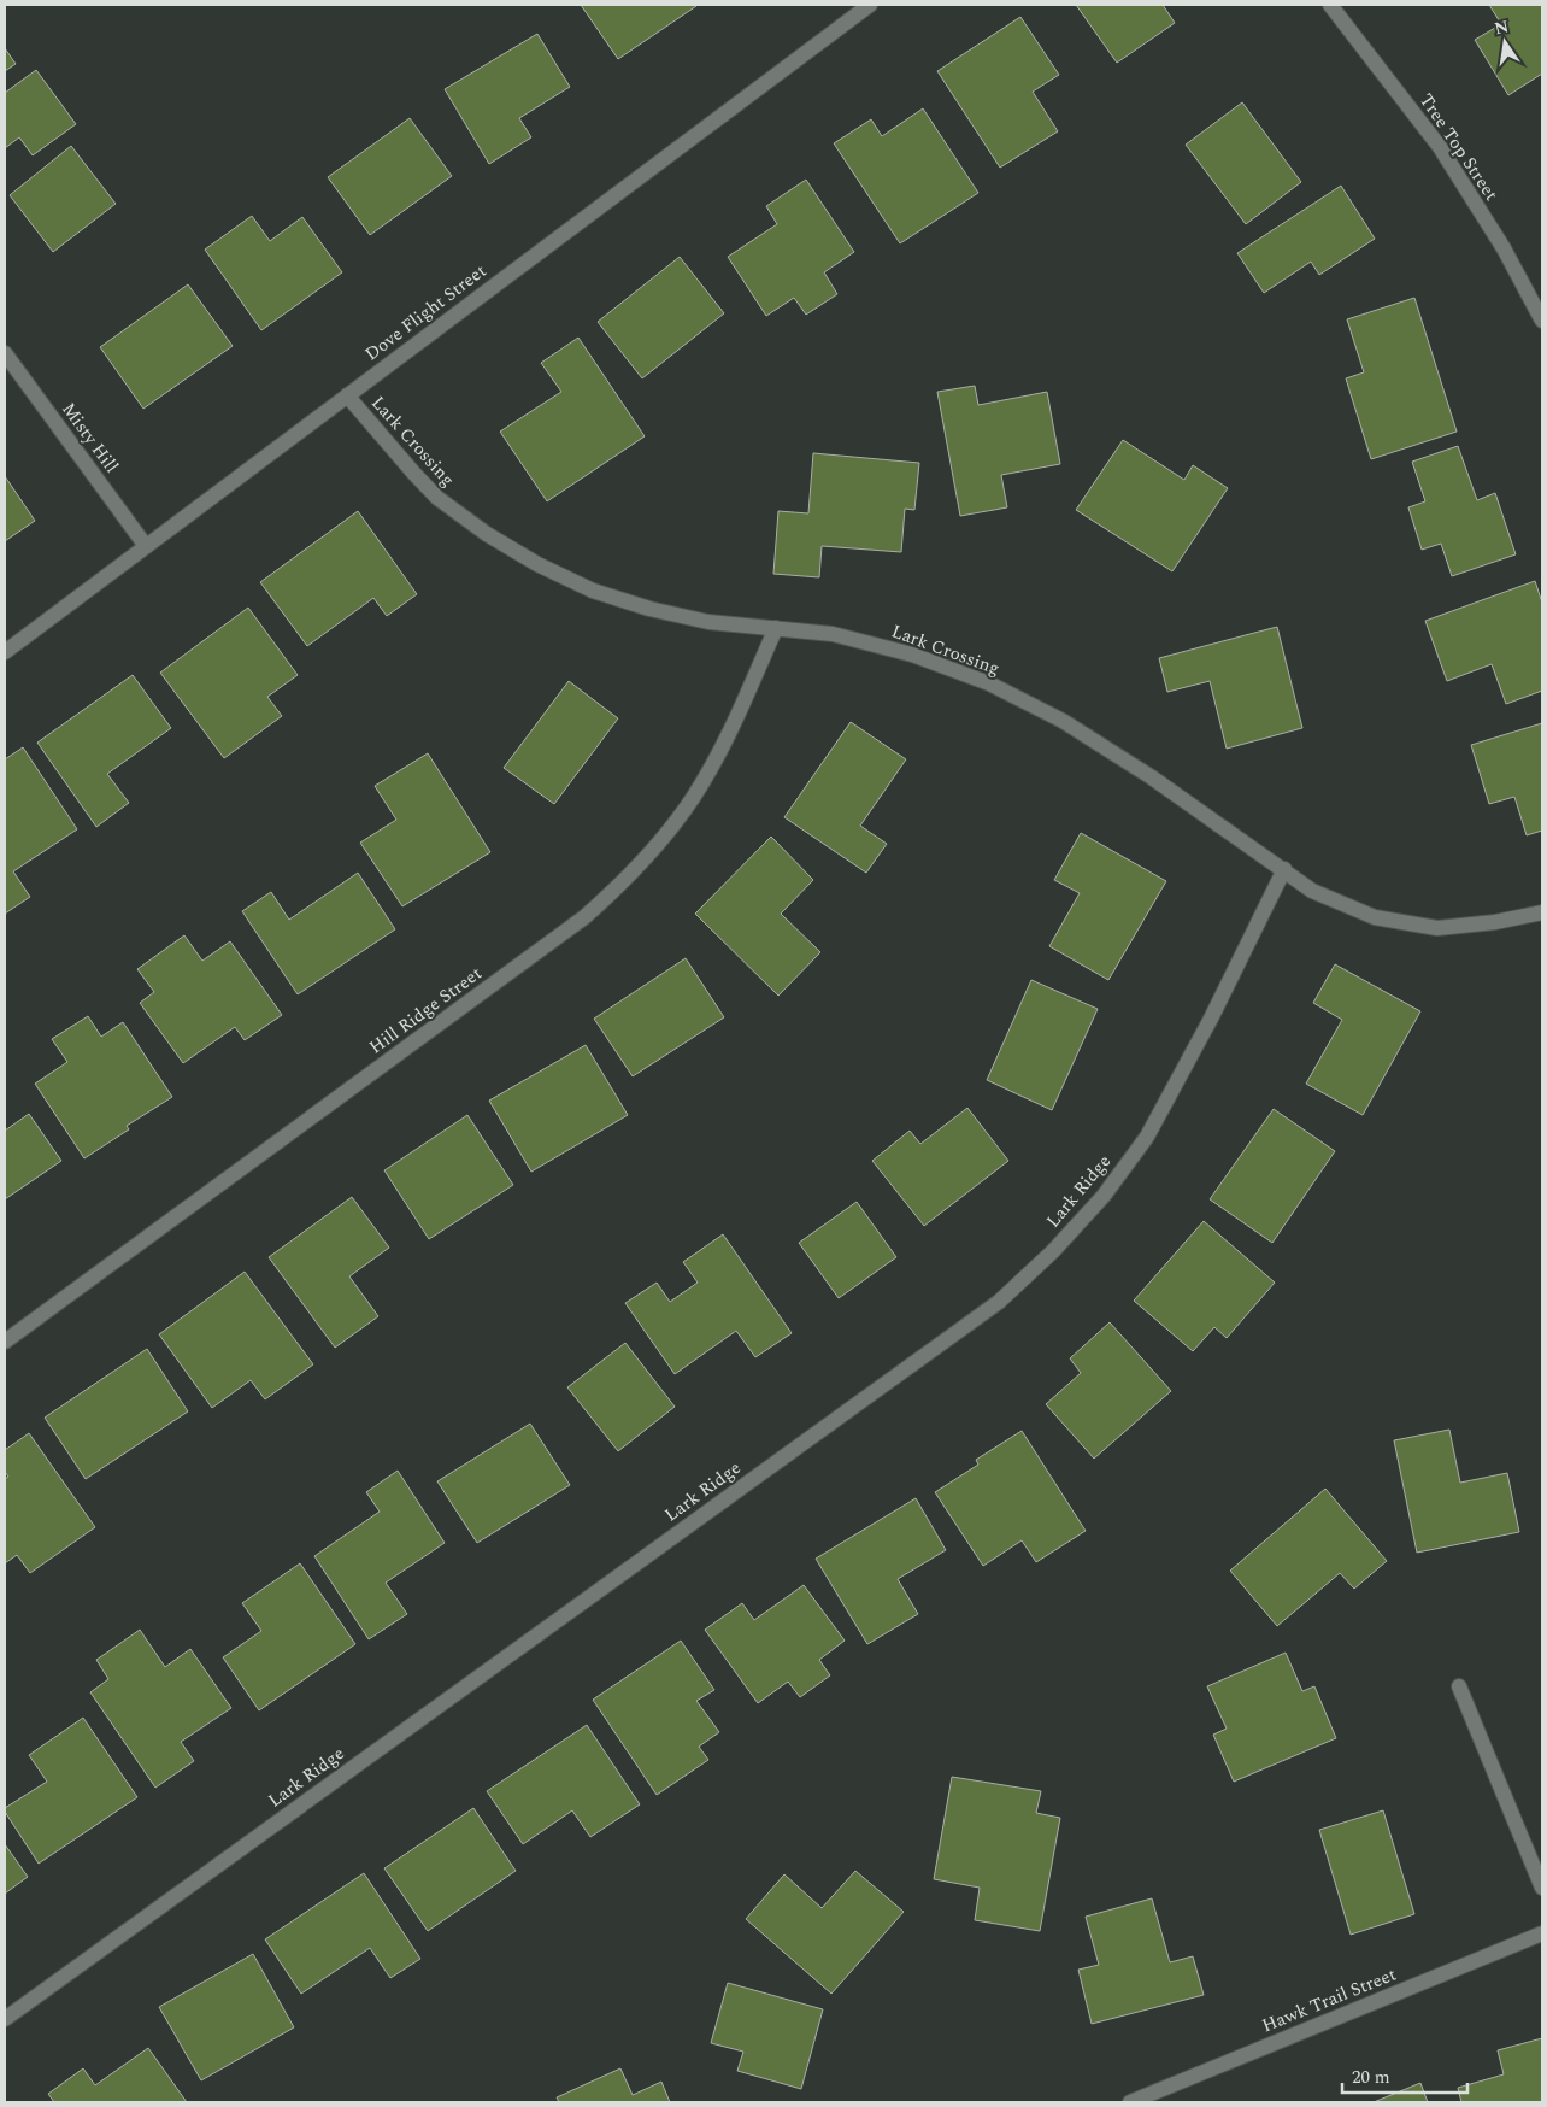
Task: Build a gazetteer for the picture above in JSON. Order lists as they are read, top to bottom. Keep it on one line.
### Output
{"streets":{"street":["Tree Top Street","Dove Flight Street","Misty Hill","Lark Crossing","Hill Ridge Street","Lark Ridge","Hawk Trail Street"]},"crossings":[["Dove Flight Street","Misty Hill"],["Dove Flight Street","Lark Crossing"],["Lark Crossing","Hill Ridge Street"],["Lark Crossing","Lark Ridge"]],"scale_bar":"20 m","north":"top"}
